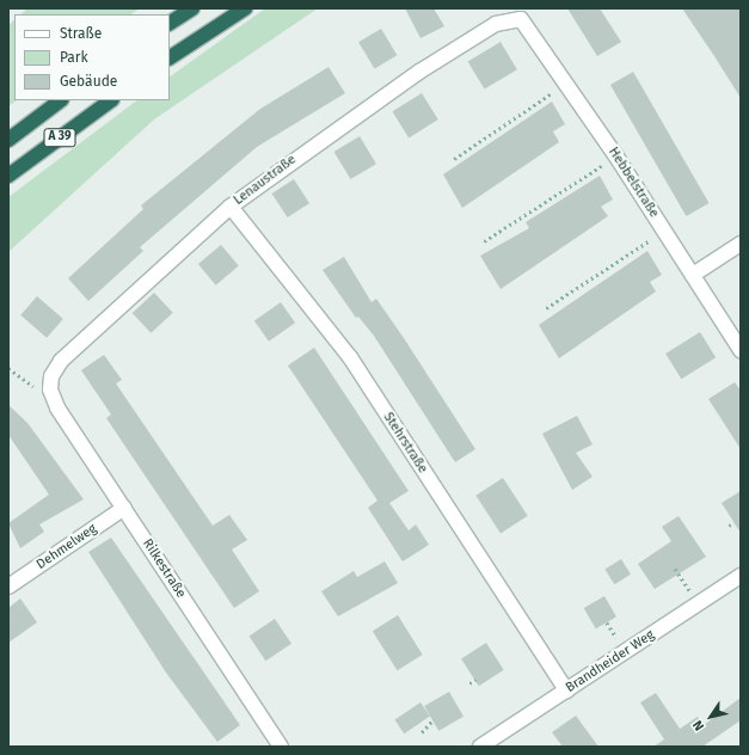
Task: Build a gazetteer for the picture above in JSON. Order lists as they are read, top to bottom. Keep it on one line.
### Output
{"streets":{"highway":["A 39"],"street":["Lenaustraße","Hebbelstraße","Stehrstraße","Dehmelweg","Rilkestraße","Brandheider Weg"]},"crossings":[["Lenaustraße","Hebbelstraße"],["Lenaustraße","Stehrstraße"],["Lenaustraße","Rilkestraße"],["Stehrstraße","Brandheider Weg"],["Dehmelweg","Rilkestraße"]],"legend":["Straße","Park","Gebäude"],"north":"bottom left"}
